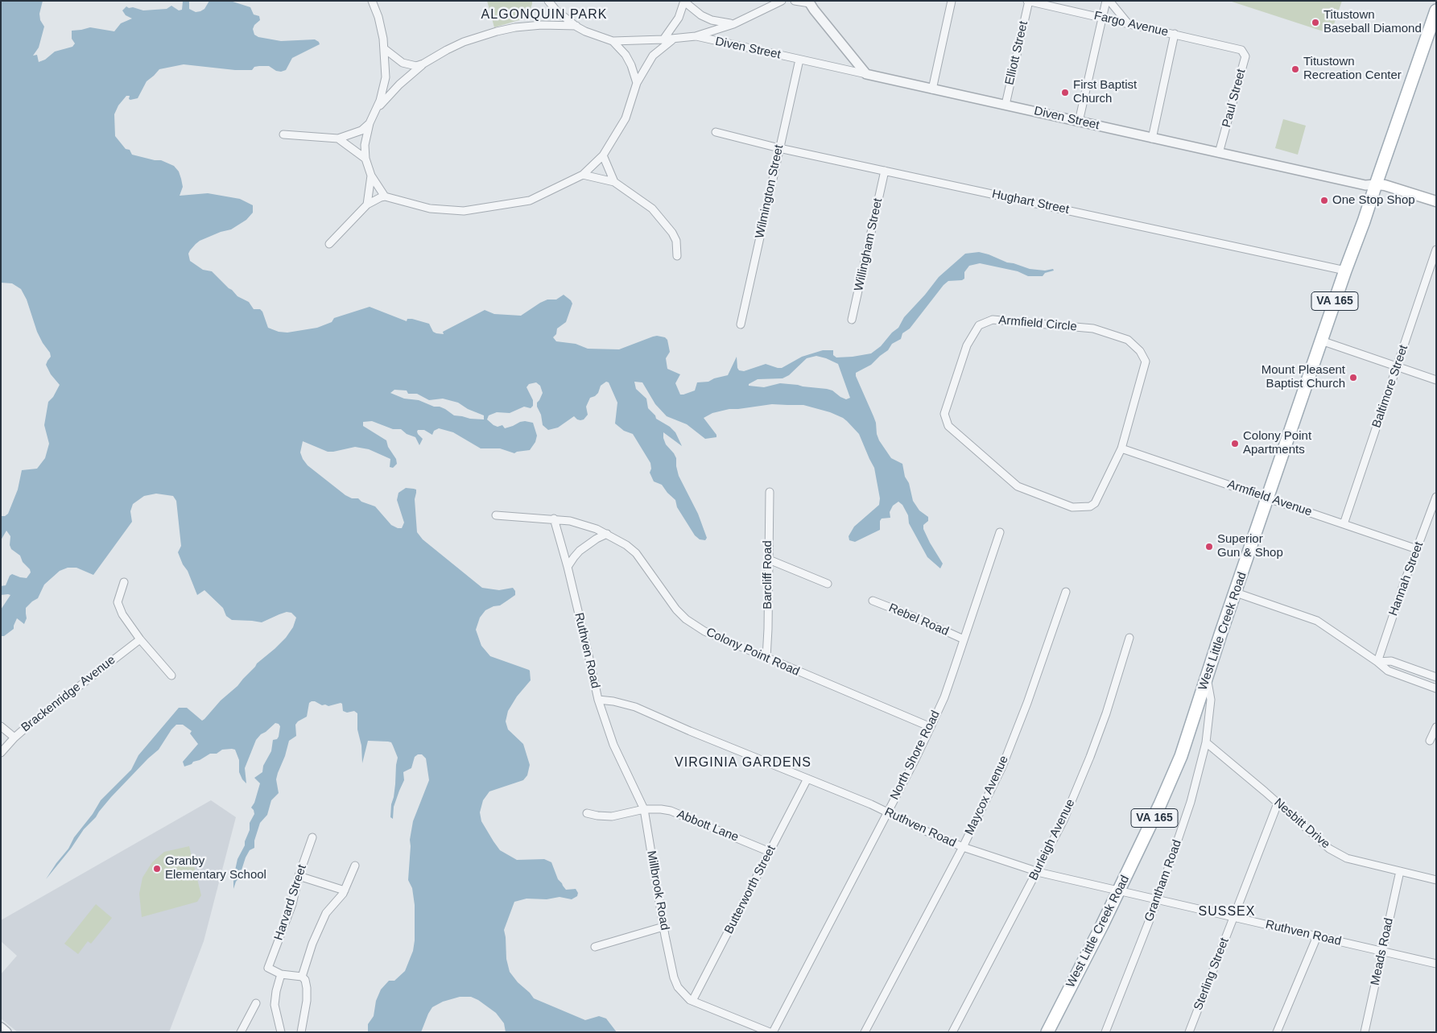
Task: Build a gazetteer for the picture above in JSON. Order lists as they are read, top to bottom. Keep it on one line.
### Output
{"streets":{"main road":["Diven Street","VA 165","West Little Creek Road"],"street":["Fargo Avenue","Elliott Street","Paul Street","Wilmington Street","Hughart Street","Willingham Street","Armfield Circle","Baltimore Street","Armfield Avenue","Barcliff Road","Hannah Street","Rebel Road","Ruthven Road","Colony Point Road","Brackenridge Avenue","North Shore Road","Maycox Avenue","Nesbitt Drive","Abbott Lane","Burleigh Avenue","Grantham Road","Butterworth Street","Millbrook Road","Harvard Street","Meads Road","Sterling Street"]},"crossings":[["Fargo Avenue","Elliott Street"],["Fargo Avenue","Paul Street"],["Diven Street","Elliott Street"],["Diven Street","Paul Street"],["Diven Street","Wilmington Street"],["Diven Street","West Little Creek Road"],["Wilmington Street","Hughart Street"],["Hughart Street","Willingham Street"],["Hughart Street","West Little Creek Road"],["Armfield Circle","Armfield Avenue"],["Baltimore Street","Armfield Avenue"],["Armfield Avenue","Hannah Street"],["Armfield Avenue","West Little Creek Road"],["Barcliff Road","Colony Point Road"],["Rebel Road","North Shore Road"],["West Little Creek Road","Ruthven Road"],["West Little Creek Road","Grantham Road"],["Ruthven Road","Colony Point Road"],["Ruthven Road","North Shore Road"],["Ruthven Road","Maycox Avenue"],["Ruthven Road","Burleigh Avenue"],["Ruthven Road","Grantham Road"],["Ruthven Road","Butterworth Street"],["Ruthven Road","Millbrook Road"],["Ruthven Road","Meads Road"],["Ruthven Road","Sterling Street"],["Colony Point Road","North Shore Road"],["Nesbitt Drive","Grantham Road"],["Nesbitt Drive","Meads Road"],["Nesbitt Drive","Sterling Street"],["Abbott Lane","Butterworth Street"],["Abbott Lane","Millbrook Road"],["Butterworth Street","Millbrook Road"]],"districts":["ALGONQUIN PARK","VIRGINIA GARDENS","SUSSEX"],"places":["Titustown Baseball Diamond","Titustown Recreation Center","First Baptist Church","One Stop Shop","Mount Pleasent Baptist Church","Colony Point Apartments","Superior Gun & Shop","Granby Elementary School"]}
